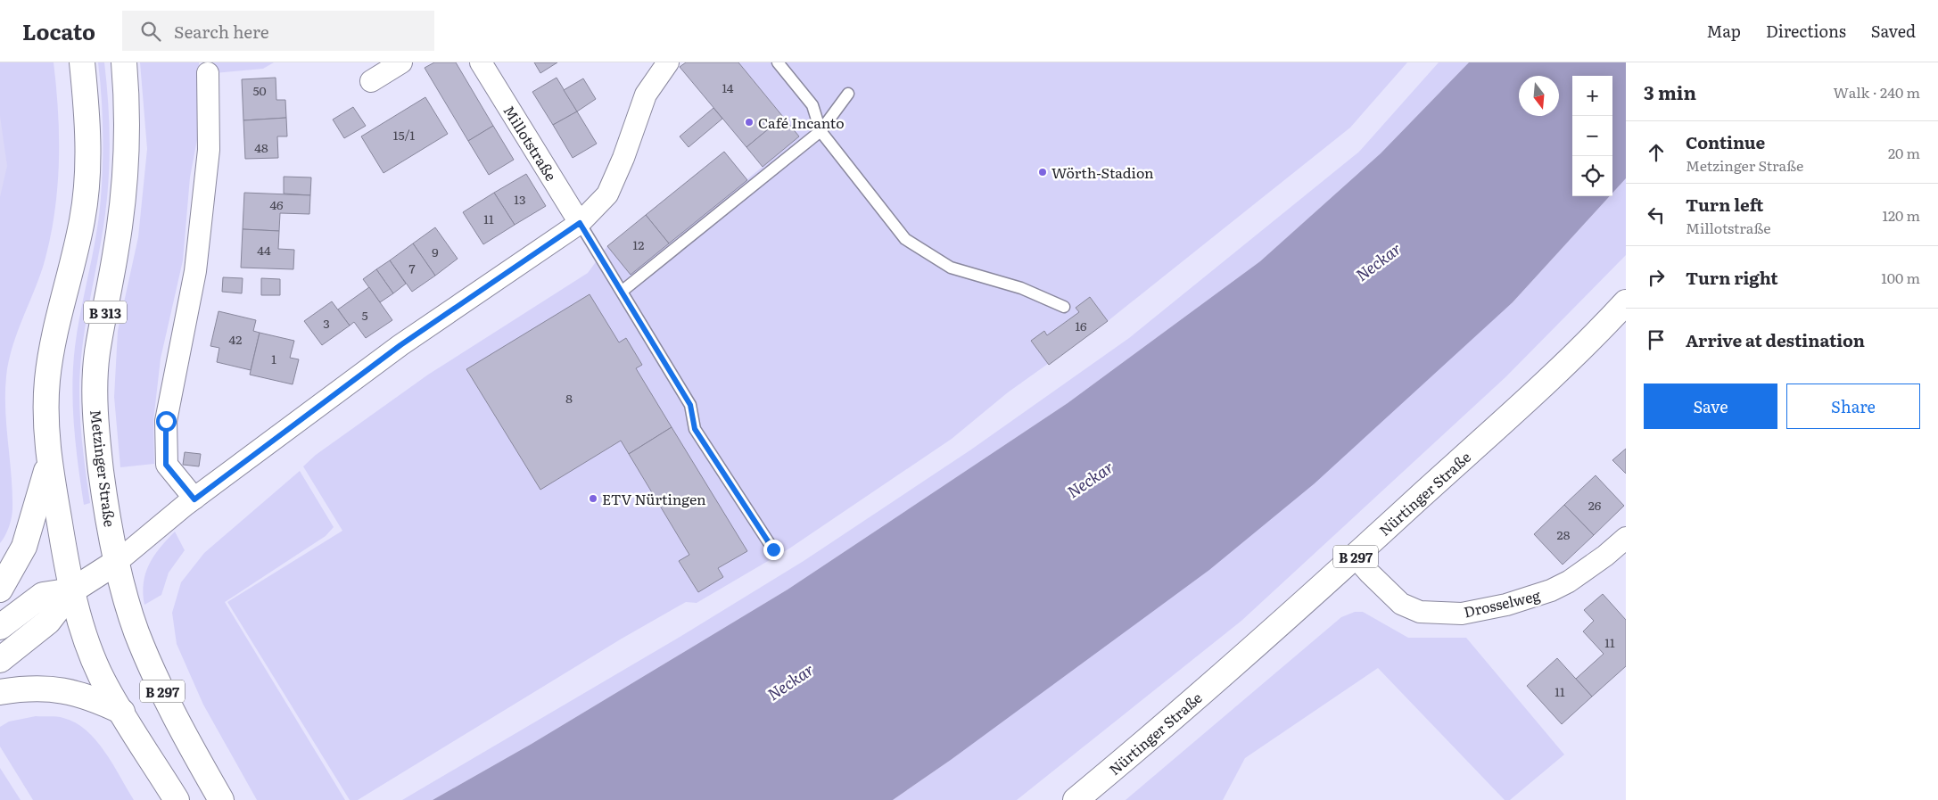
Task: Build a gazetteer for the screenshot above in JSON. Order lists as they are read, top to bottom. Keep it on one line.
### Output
{"streets":{"main road":["B 313","Metzinger Straße","Nürtinger Straße","B 297"],"street":["Millotstraße","Drosselweg"]},"crossings":[["B 313","Metzinger Straße"],["B 313","B 297"],["Nürtinger Straße","Drosselweg"]],"water":["Neckar"],"places":["Café Incanto","Wörth-Stadion","ETV Nürtingen"],"house_numbers":["14","50","15/1","48","13","46","11","12","44","9","7","5","3","16","42","1","8","26","28","11","11"],"north":"bottom","page":{"header":"Locato","search":"Search here","nav":["Map","Directions","Saved"],"heading":["3 min","Walk · 240 m"],"map_buttons":["+","−"],"list":[["Continue","Metzinger Straße","20 m"],["Turn left","Millotstraße","120 m"],["Turn right","100 m"],"Arrive at destination"],"buttons":["Save","Share"]}}
